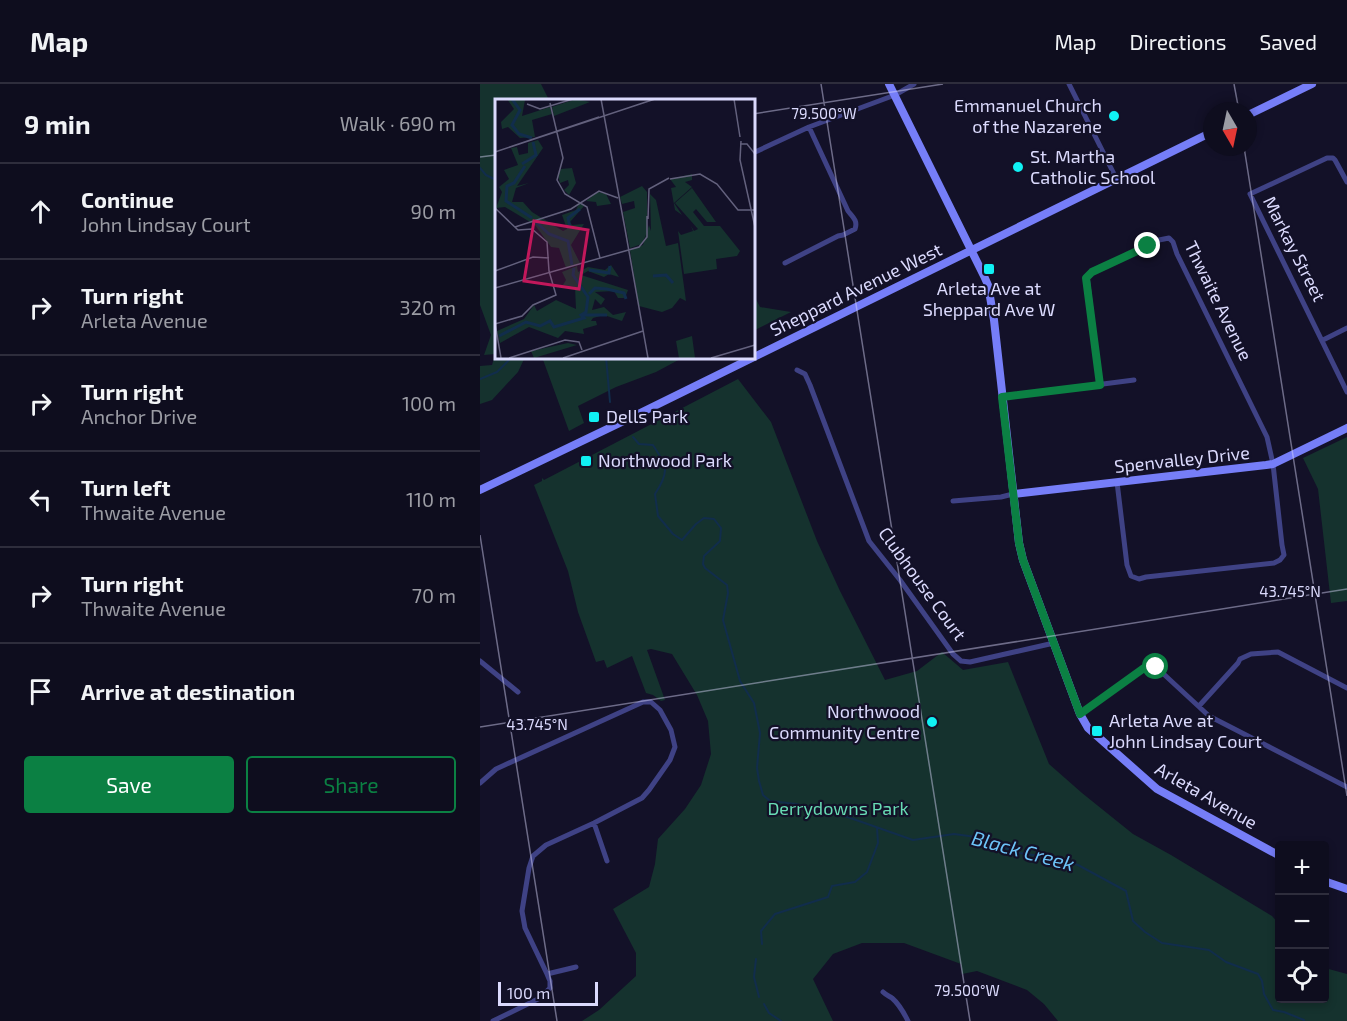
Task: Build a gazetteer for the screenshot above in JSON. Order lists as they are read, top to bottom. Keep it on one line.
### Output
{"streets":{"street":["Markay Street","Sheppard Avenue West","Thwaite Avenue","Spenvalley Drive","Clubhouse Court","Arleta Avenue"]},"crossings":[["Sheppard Avenue West","Arleta Avenue"],["Thwaite Avenue","Spenvalley Drive"],["Spenvalley Drive","Arleta Avenue"],["Clubhouse Court","Arleta Avenue"]],"water":["Black Creek"],"parks":["Derrydowns Park"],"places":{"other":["Emmanuel Church of the Nazarene","St. Martha Catholic School","Northwood Community Centre"],"transit":["Arleta Ave at Sheppard Ave W","Dells Park","Northwood Park","Arleta Ave at John Lindsay Court"]},"scale_bar":"100 m","north":"bottom","page":{"header":"Map","nav":["Map","Directions","Saved"],"heading":["9 min","Walk · 690 m"],"list":[["Continue","John Lindsay Court","90 m"],["Turn right","Arleta Avenue","320 m"],["Turn right","Anchor Drive","100 m"],["Turn left","Thwaite Avenue","110 m"],["Turn right","Thwaite Avenue","70 m"],"Arrive at destination"],"buttons":["Save","Share"],"map_buttons":["+","−"],"scale":"100 m"},"coordinates":["79.500°W","43.745°N"]}
